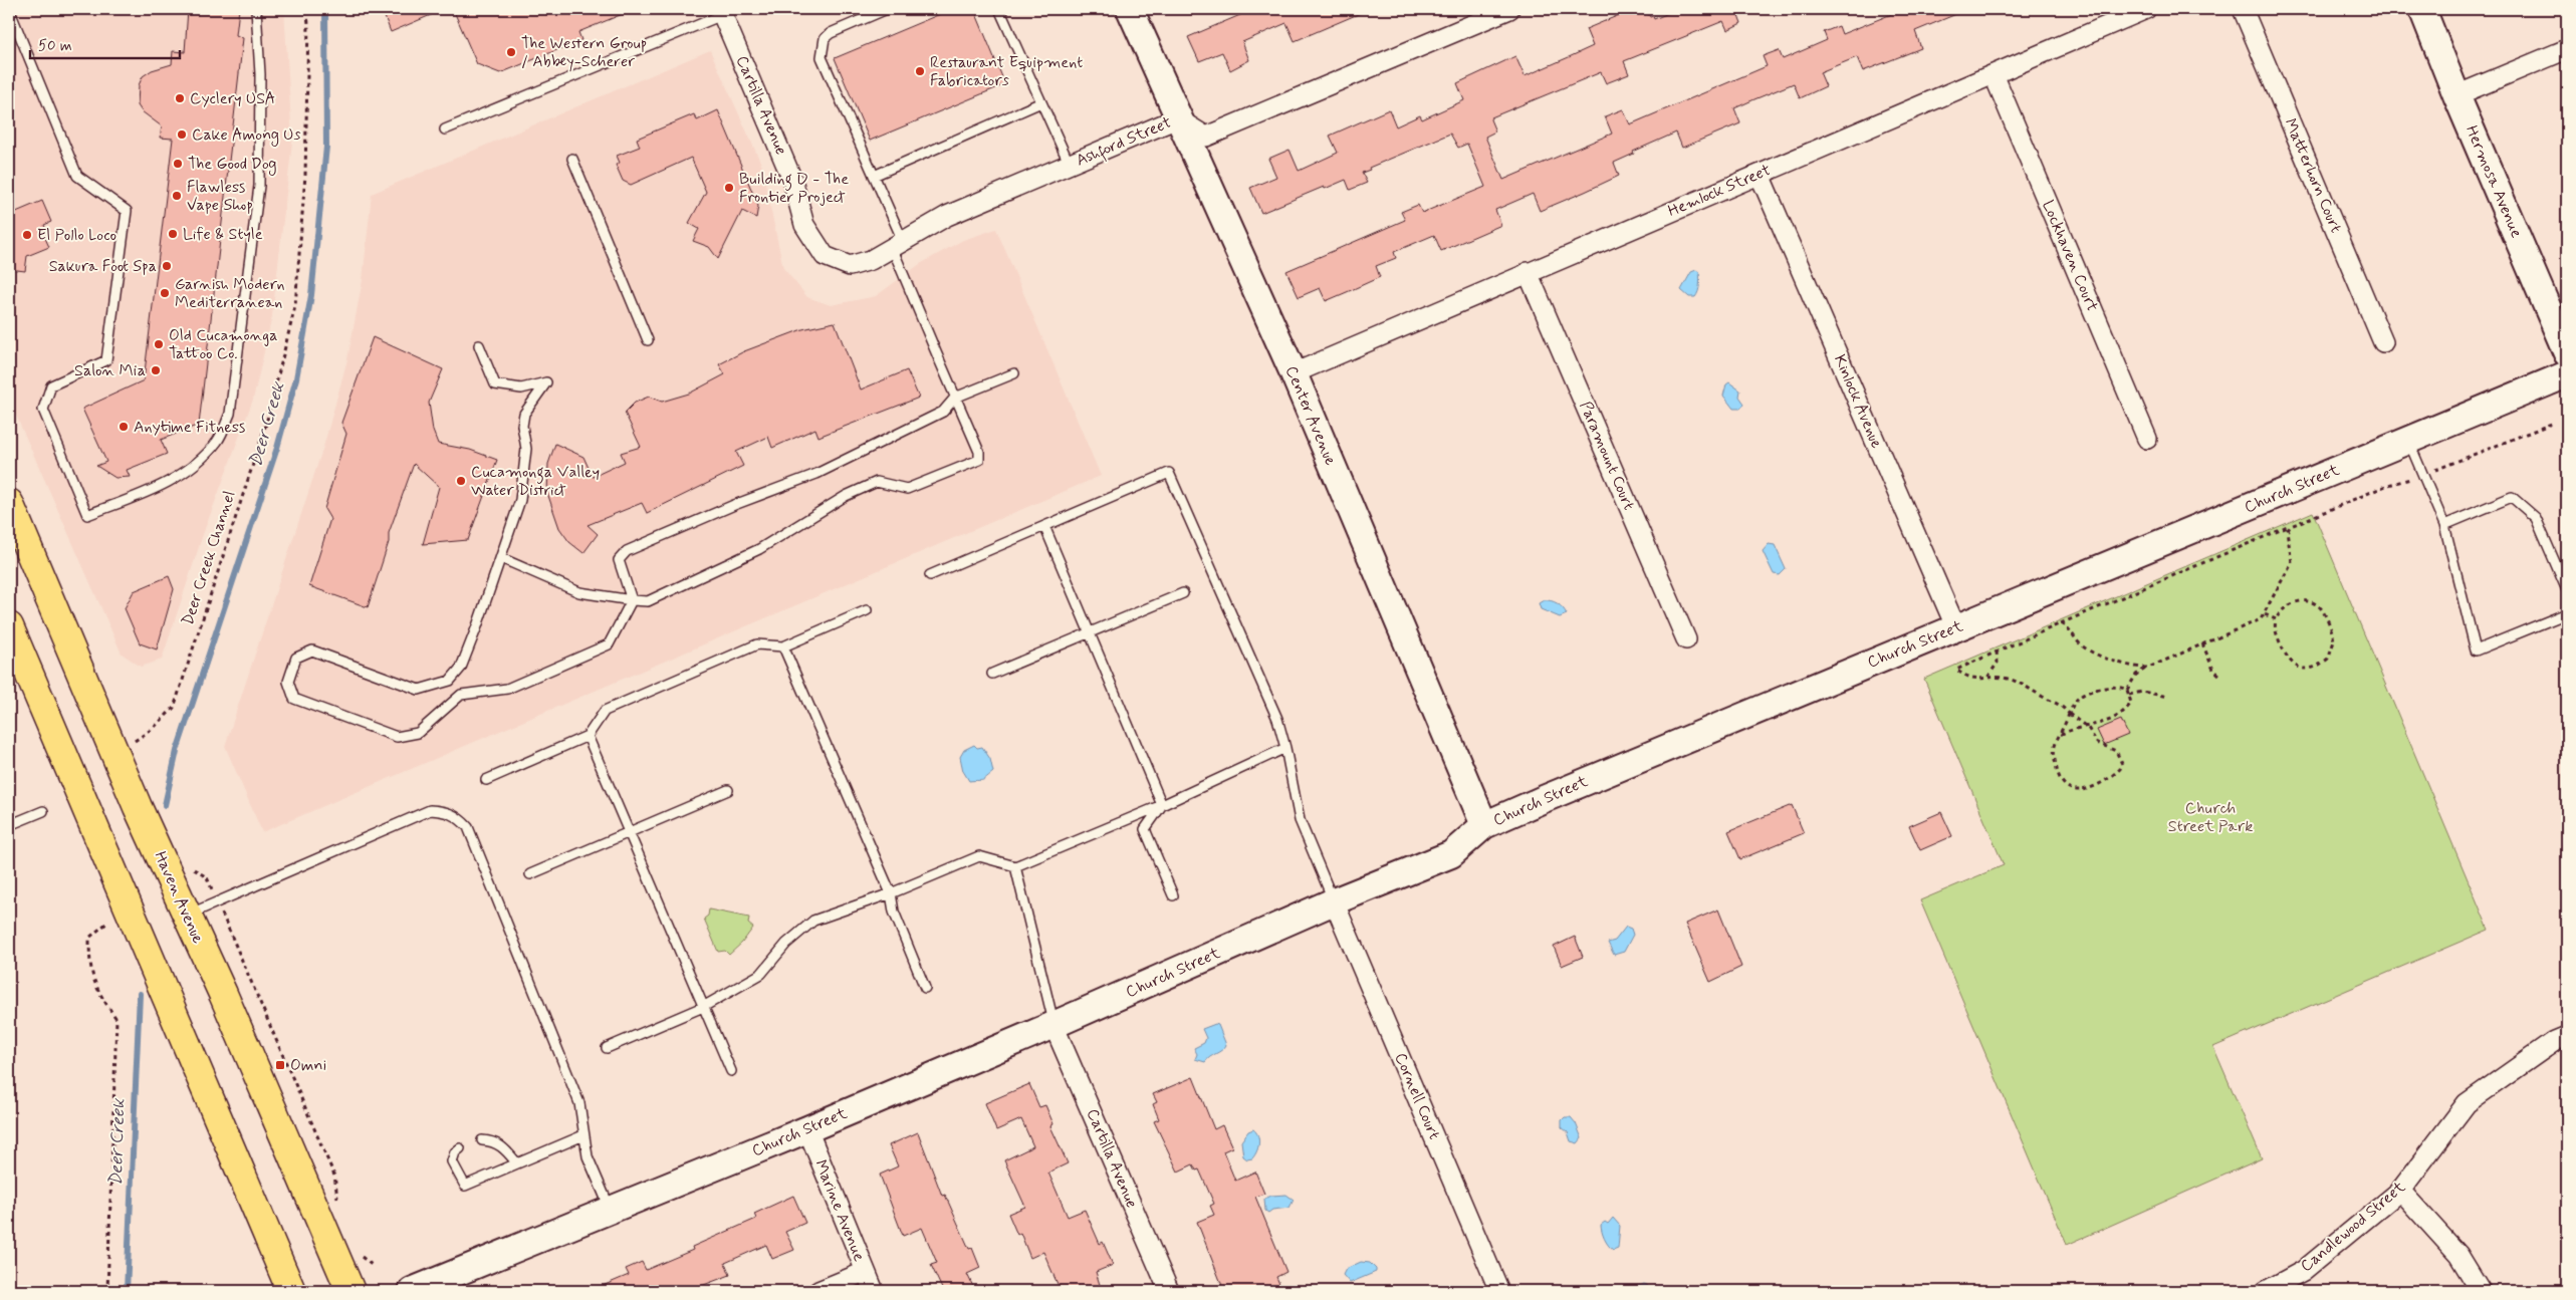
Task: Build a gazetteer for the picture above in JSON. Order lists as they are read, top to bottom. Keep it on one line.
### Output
{"streets":{"main road":["Haven Avenue"],"street":["Cartilla Avenue","Ashford Street","Matterhorn Court","Hermosa Avenue","Hemlock Street","Lockhaven Court","Kinlock Avenue","Center Avenue","Paramount Court","Church Street","Cornell Court","Marine Avenue","Candlewood Street"],"path":["Deer Creek Channel"]},"crossings":[["Cartilla Avenue","Ashford Street"],["Cartilla Avenue","Church Street"],["Ashford Street","Center Avenue"],["Hemlock Street","Lockhaven Court"],["Hemlock Street","Kinlock Avenue"],["Hemlock Street","Center Avenue"],["Hemlock Street","Paramount Court"],["Kinlock Avenue","Church Street"],["Center Avenue","Church Street"],["Church Street","Cornell Court"],["Church Street","Marine Avenue"]],"water":["Deer Creek"],"parks":["Church Street Park"],"places":{"other":["The Western Group / Abbey-Scherer","Restaurant Equipment Fabricators","Cyclery USA","Cake Among Us","The Good Dog","Building D - The Frontier Project","Flawless Vape Shop","Life & Style","El Pollo Loco","Sakura Foot Spa","Garnish Modern Mediterranean","Old Cucamonga Tattoo Co.","Salon Mia","Anytime Fitness","Cucamonga Valley Water District"],"transit":["Omni"]},"scale_bar":"50 m"}
